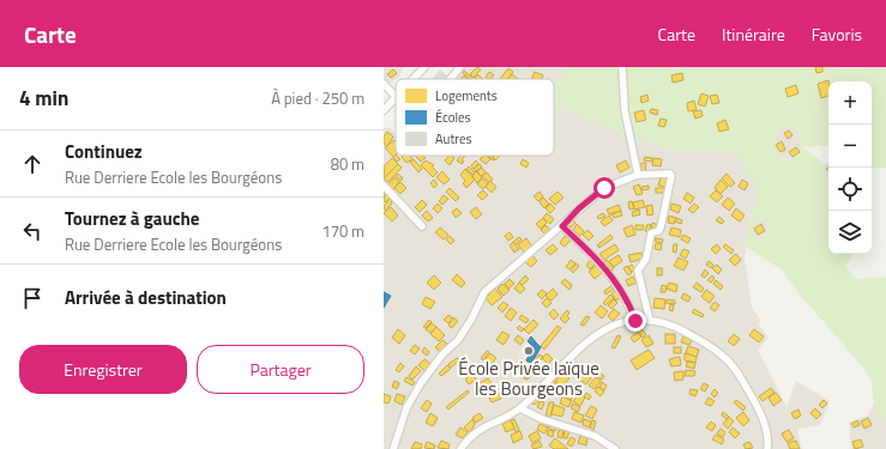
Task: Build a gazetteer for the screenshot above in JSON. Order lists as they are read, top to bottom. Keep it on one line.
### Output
{"places":["École Privée laïque les Bourgeons"],"legend":["Logements","Écoles","Autres"],"page":{"header":"Carte","nav":["Carte","Itinéraire","Favoris"],"heading":["4 min","À pied · 250 m"],"map_buttons":["+","−"],"list":[["Continuez","Rue Derriere Ecole les Bourgéons","80 m"],["Tournez à gauche","Rue Derriere Ecole les Bourgéons","170 m"],"Arrivée à destination"],"buttons":["Enregistrer","Partager"]}}
